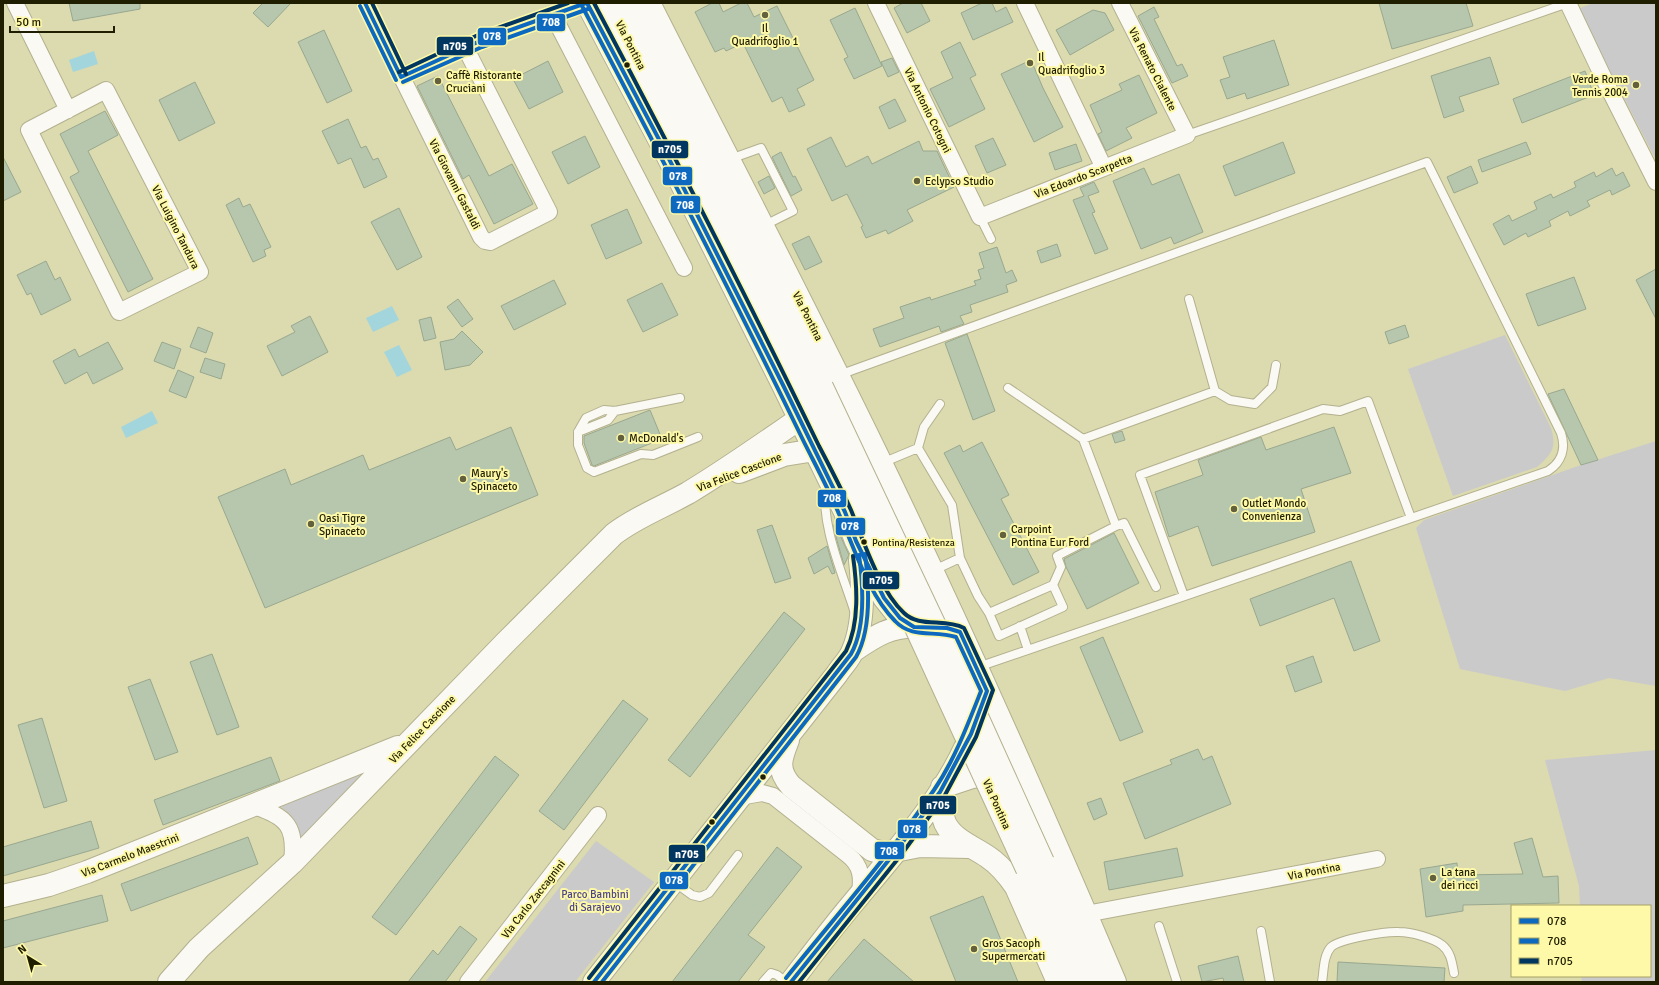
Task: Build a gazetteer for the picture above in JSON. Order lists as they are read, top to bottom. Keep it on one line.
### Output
{"streets":{"main road":["Via Pontina","Via Felice Cascione","Via Carmelo Maestrini"],"street":["Via Renato Cialente","Via Antonio Cotogni","Via Edoardo Scarpetta","Via Giovanni Gastaldi","Via Luigino Tandura","Via Carlo Zaccagnini"]},"crossings":[["Via Pontina","Via Felice Cascione"],["Via Renato Cialente","Via Edoardo Scarpetta"],["Via Antonio Cotogni","Via Edoardo Scarpetta"],["Via Felice Cascione","Via Carmelo Maestrini"]],"parks":["Parco Bambini di Sarajevo"],"places":["Il Quadrifoglio 1","Il Quadrifoglio 3","Caffè Ristorante Cruciani","Verde Roma Tennis 2004","Eclypso Studio","McDonald's","Maury's Spinaceto","Outlet Mondo Convenienza","Oasi Tigre Spinaceto","Carpoint Pontina Eur Ford","Pontina/Resistenza","La tana dei ricci","Gros Sacoph Supermercati"],"lines":["transit line 078","transit line n705","transit line 708"],"legend":["078","708","n705"],"scale_bar":"50 m","north":"top left"}
